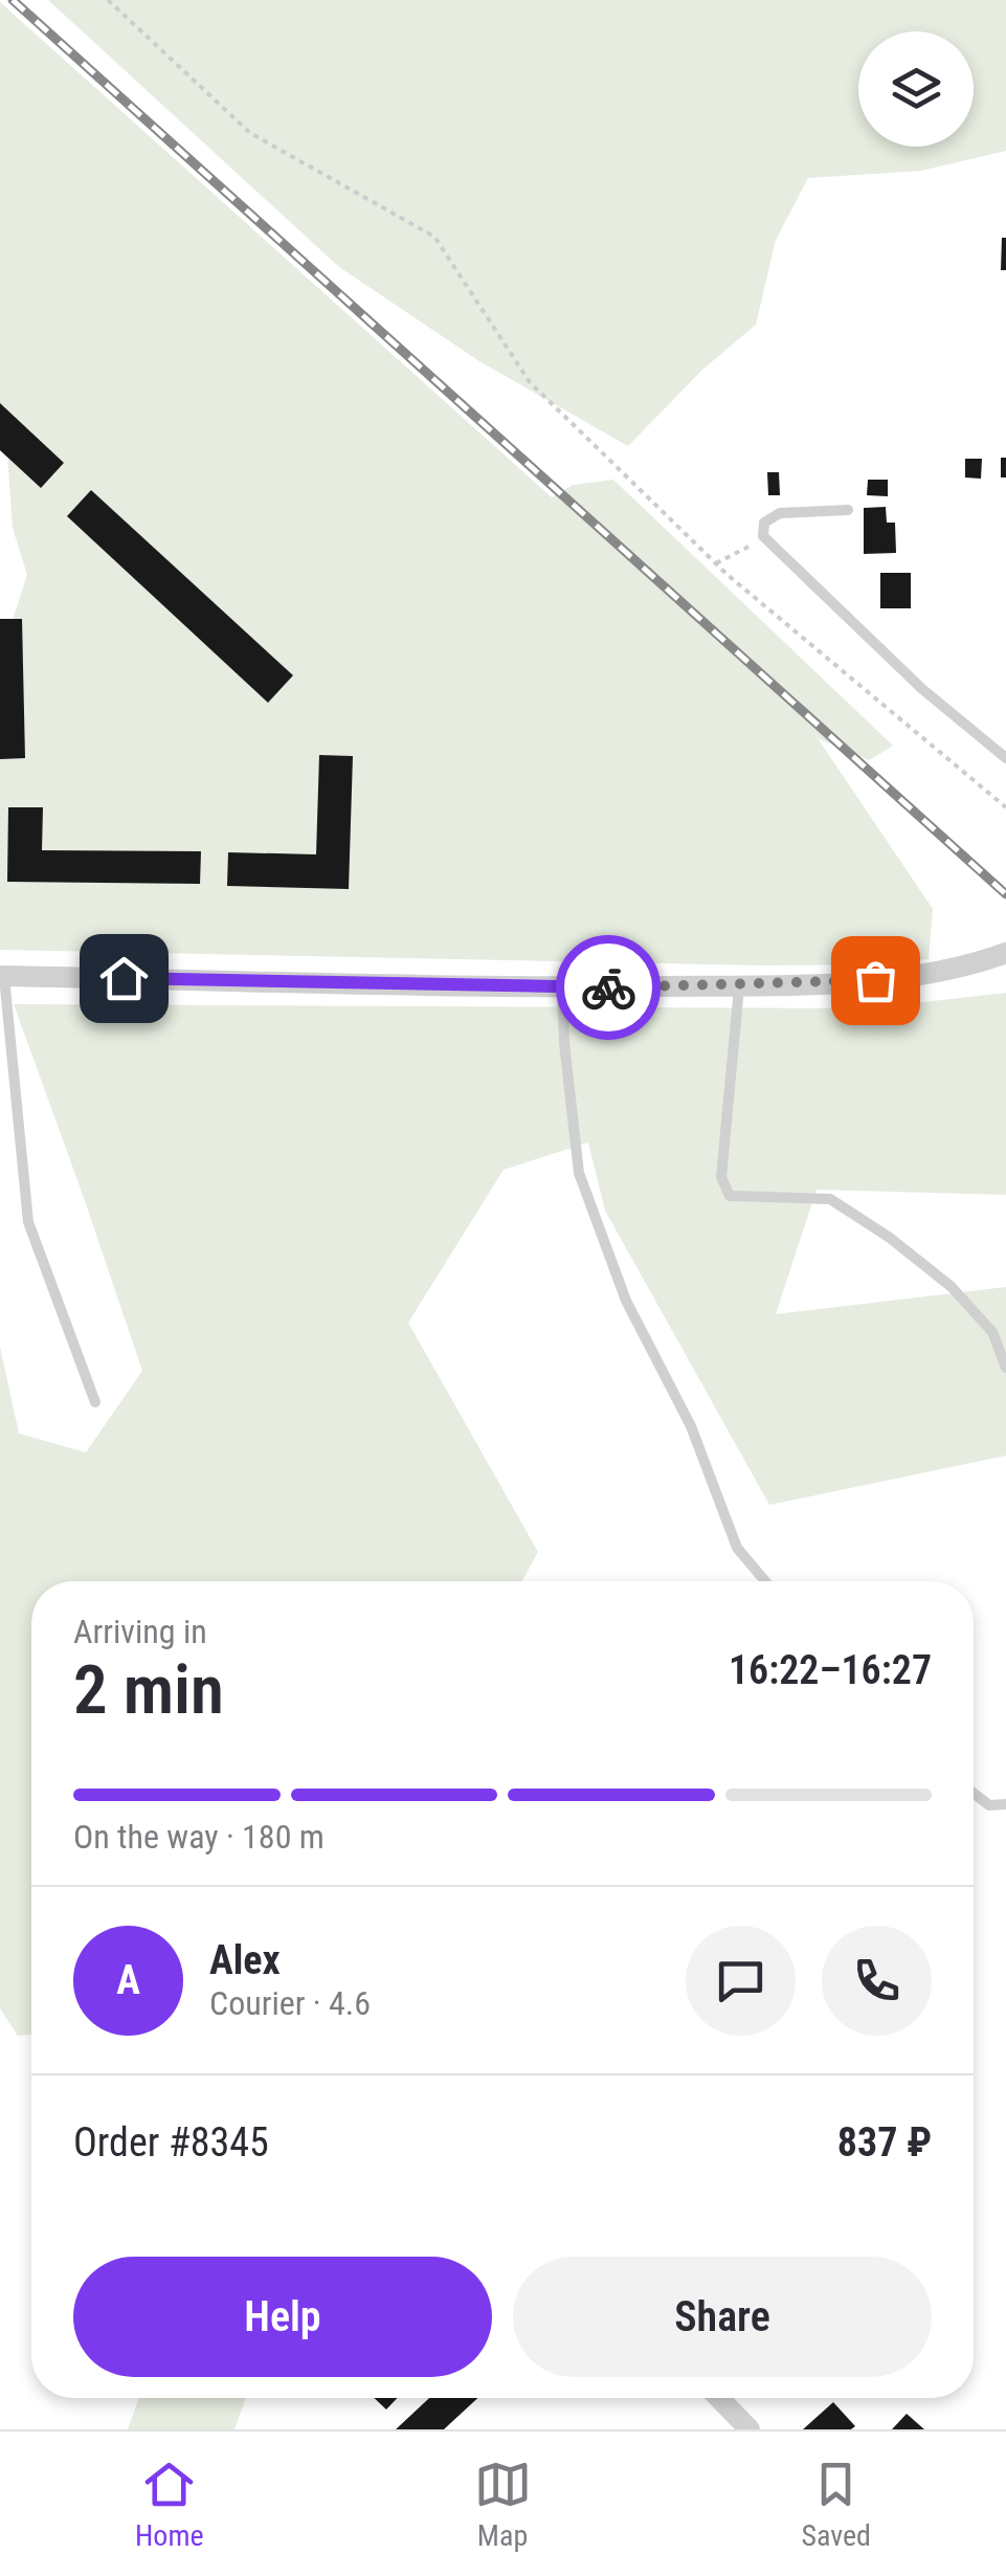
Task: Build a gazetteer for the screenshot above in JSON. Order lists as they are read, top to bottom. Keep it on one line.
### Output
{"page":{"heading":["2 min","Arriving in","16:22–16:27"],"panel":["Alex","Courier · 4.6","Order #8345","837 ₽"],"bar":"On the way · 180 m","round":"A","buttons":["Help","Share"],"tabs":["Home","Map","Saved"]}}
